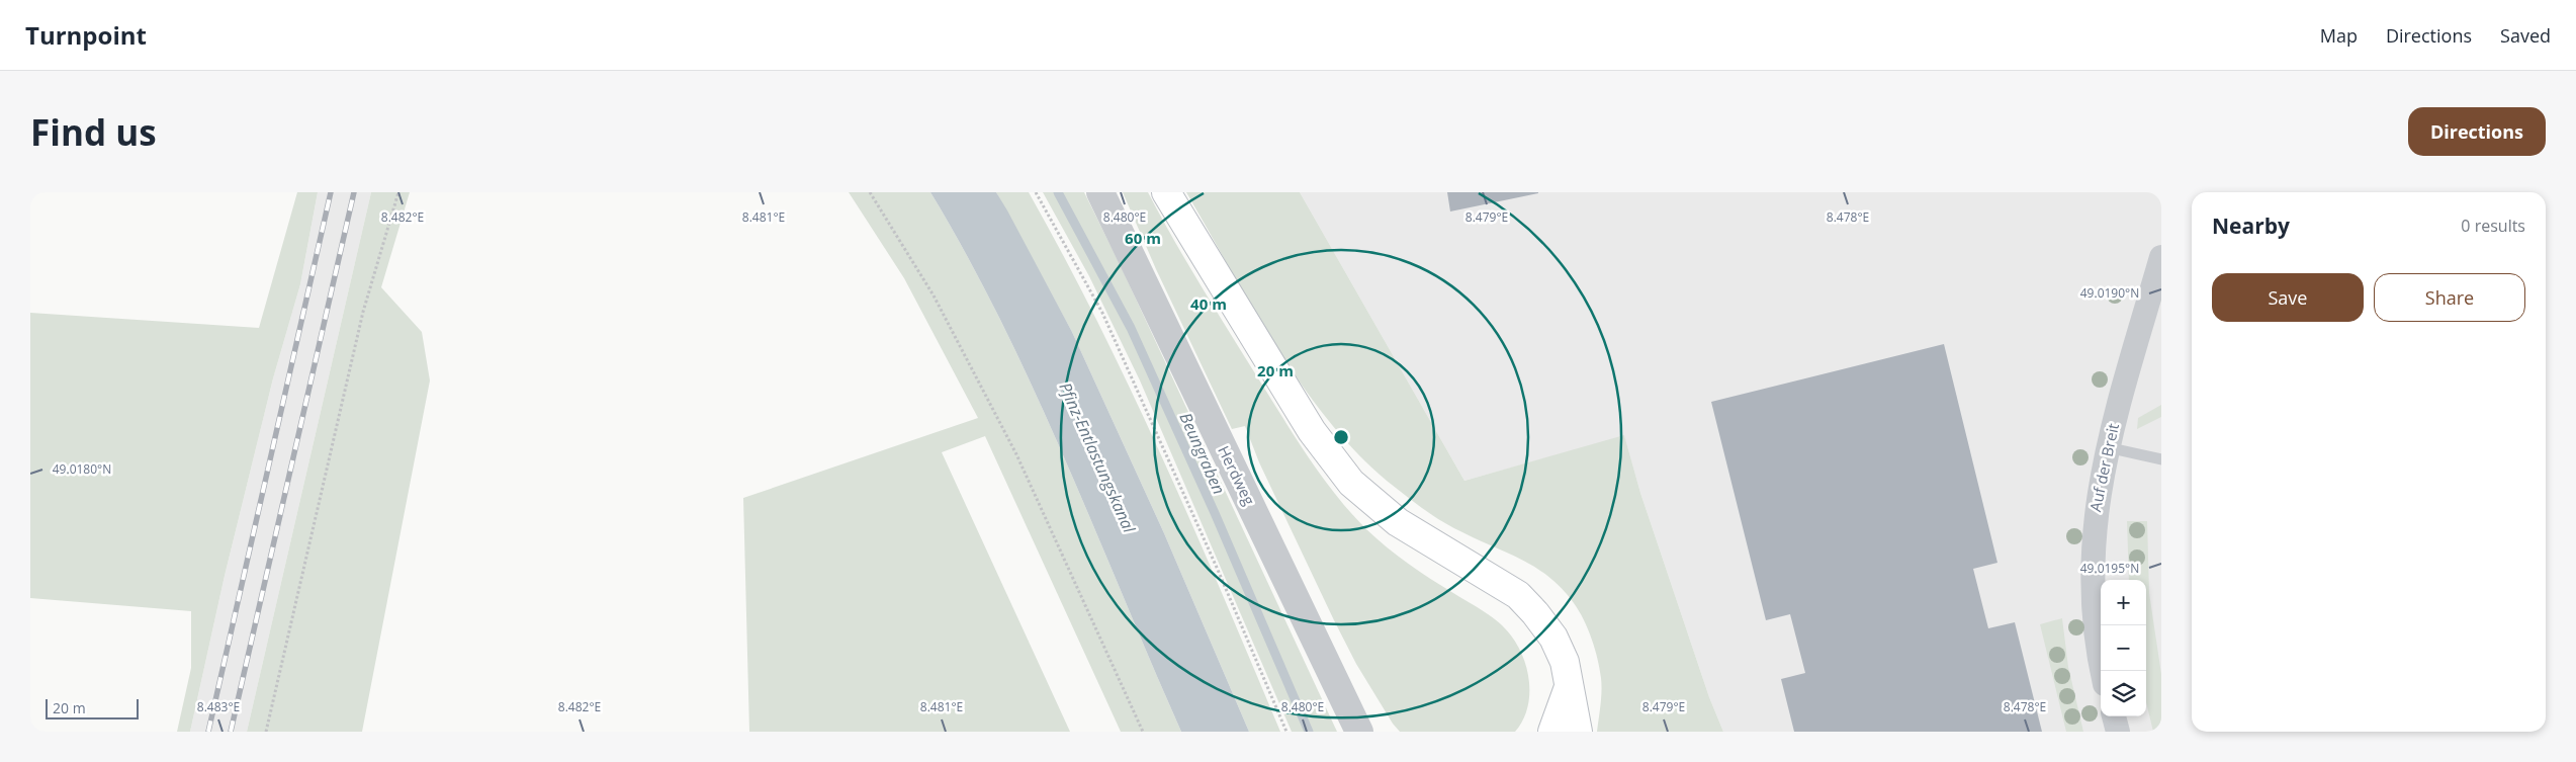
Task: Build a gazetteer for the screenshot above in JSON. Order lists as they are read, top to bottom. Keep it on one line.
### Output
{"streets":{"street":["Auf der Breit","Herdweg"]},"water":["Beungraben","Pfinz-Entlastungskanal"],"scale_bar":"20 m","page":{"header":"Turnpoint","nav":["Map","Directions","Saved"],"buttons":["Directions",["Save","Share"]],"title":"Find us","heading":["Nearby","0 results"],"map_buttons":["+","−"],"scale":"20 m"},"coordinates":["8.481°E","8.479°E","8.478°E","8.482°E","8.480°E","49.0190°N","49.0180°N","49.0195°N","8.483°E"],"rings":["60 m","40 m","20 m"]}
